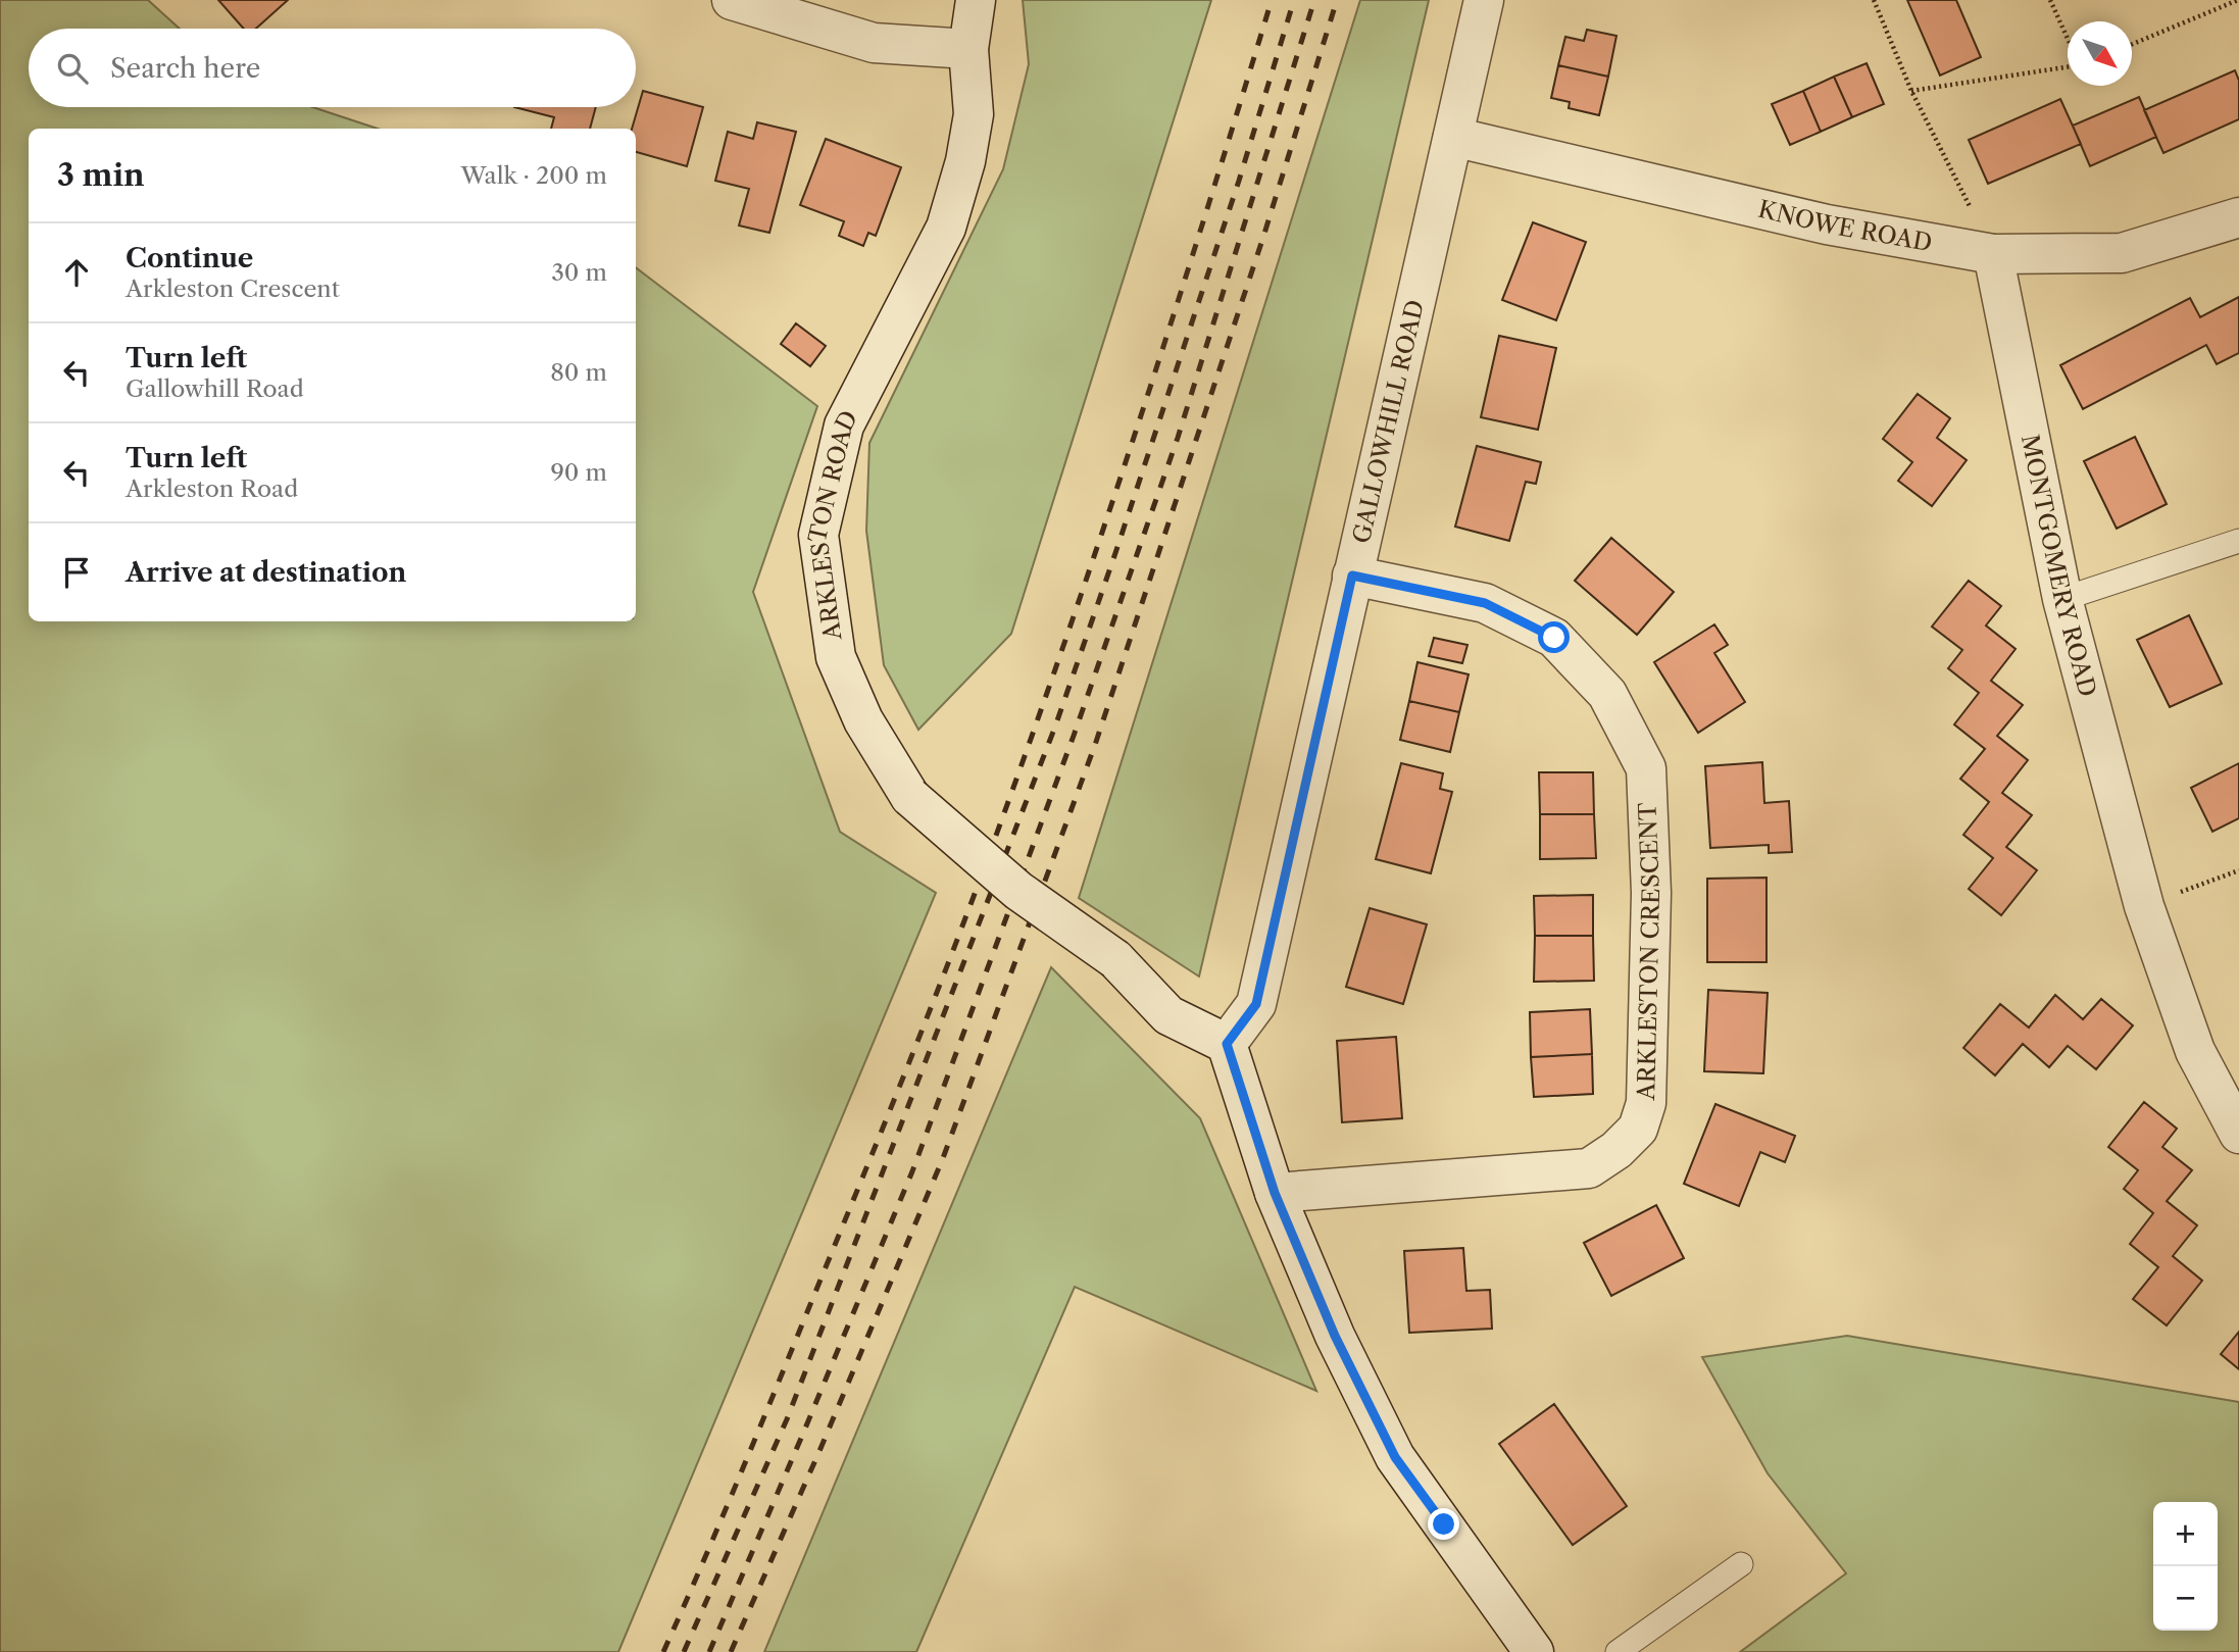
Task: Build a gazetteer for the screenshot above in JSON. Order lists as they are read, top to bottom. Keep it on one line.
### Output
{"streets":{"street":["KNOWE ROAD","GALLOWHILL ROAD","ARKLESTON ROAD","MONTGOMERY ROAD","ARKLESTON CRESCENT"]},"crossings":[["KNOWE ROAD","GALLOWHILL ROAD"],["KNOWE ROAD","MONTGOMERY ROAD"],["GALLOWHILL ROAD","ARKLESTON ROAD"],["GALLOWHILL ROAD","ARKLESTON CRESCENT"]],"north":"bottom right","page":{"search":"Search here","heading":["3 min","Walk · 200 m"],"list":[["Continue","Arkleston Crescent","30 m"],["Turn left","Gallowhill Road","80 m"],["Turn left","Arkleston Road","90 m"],"Arrive at destination"],"map_buttons":["+","−"]}}
